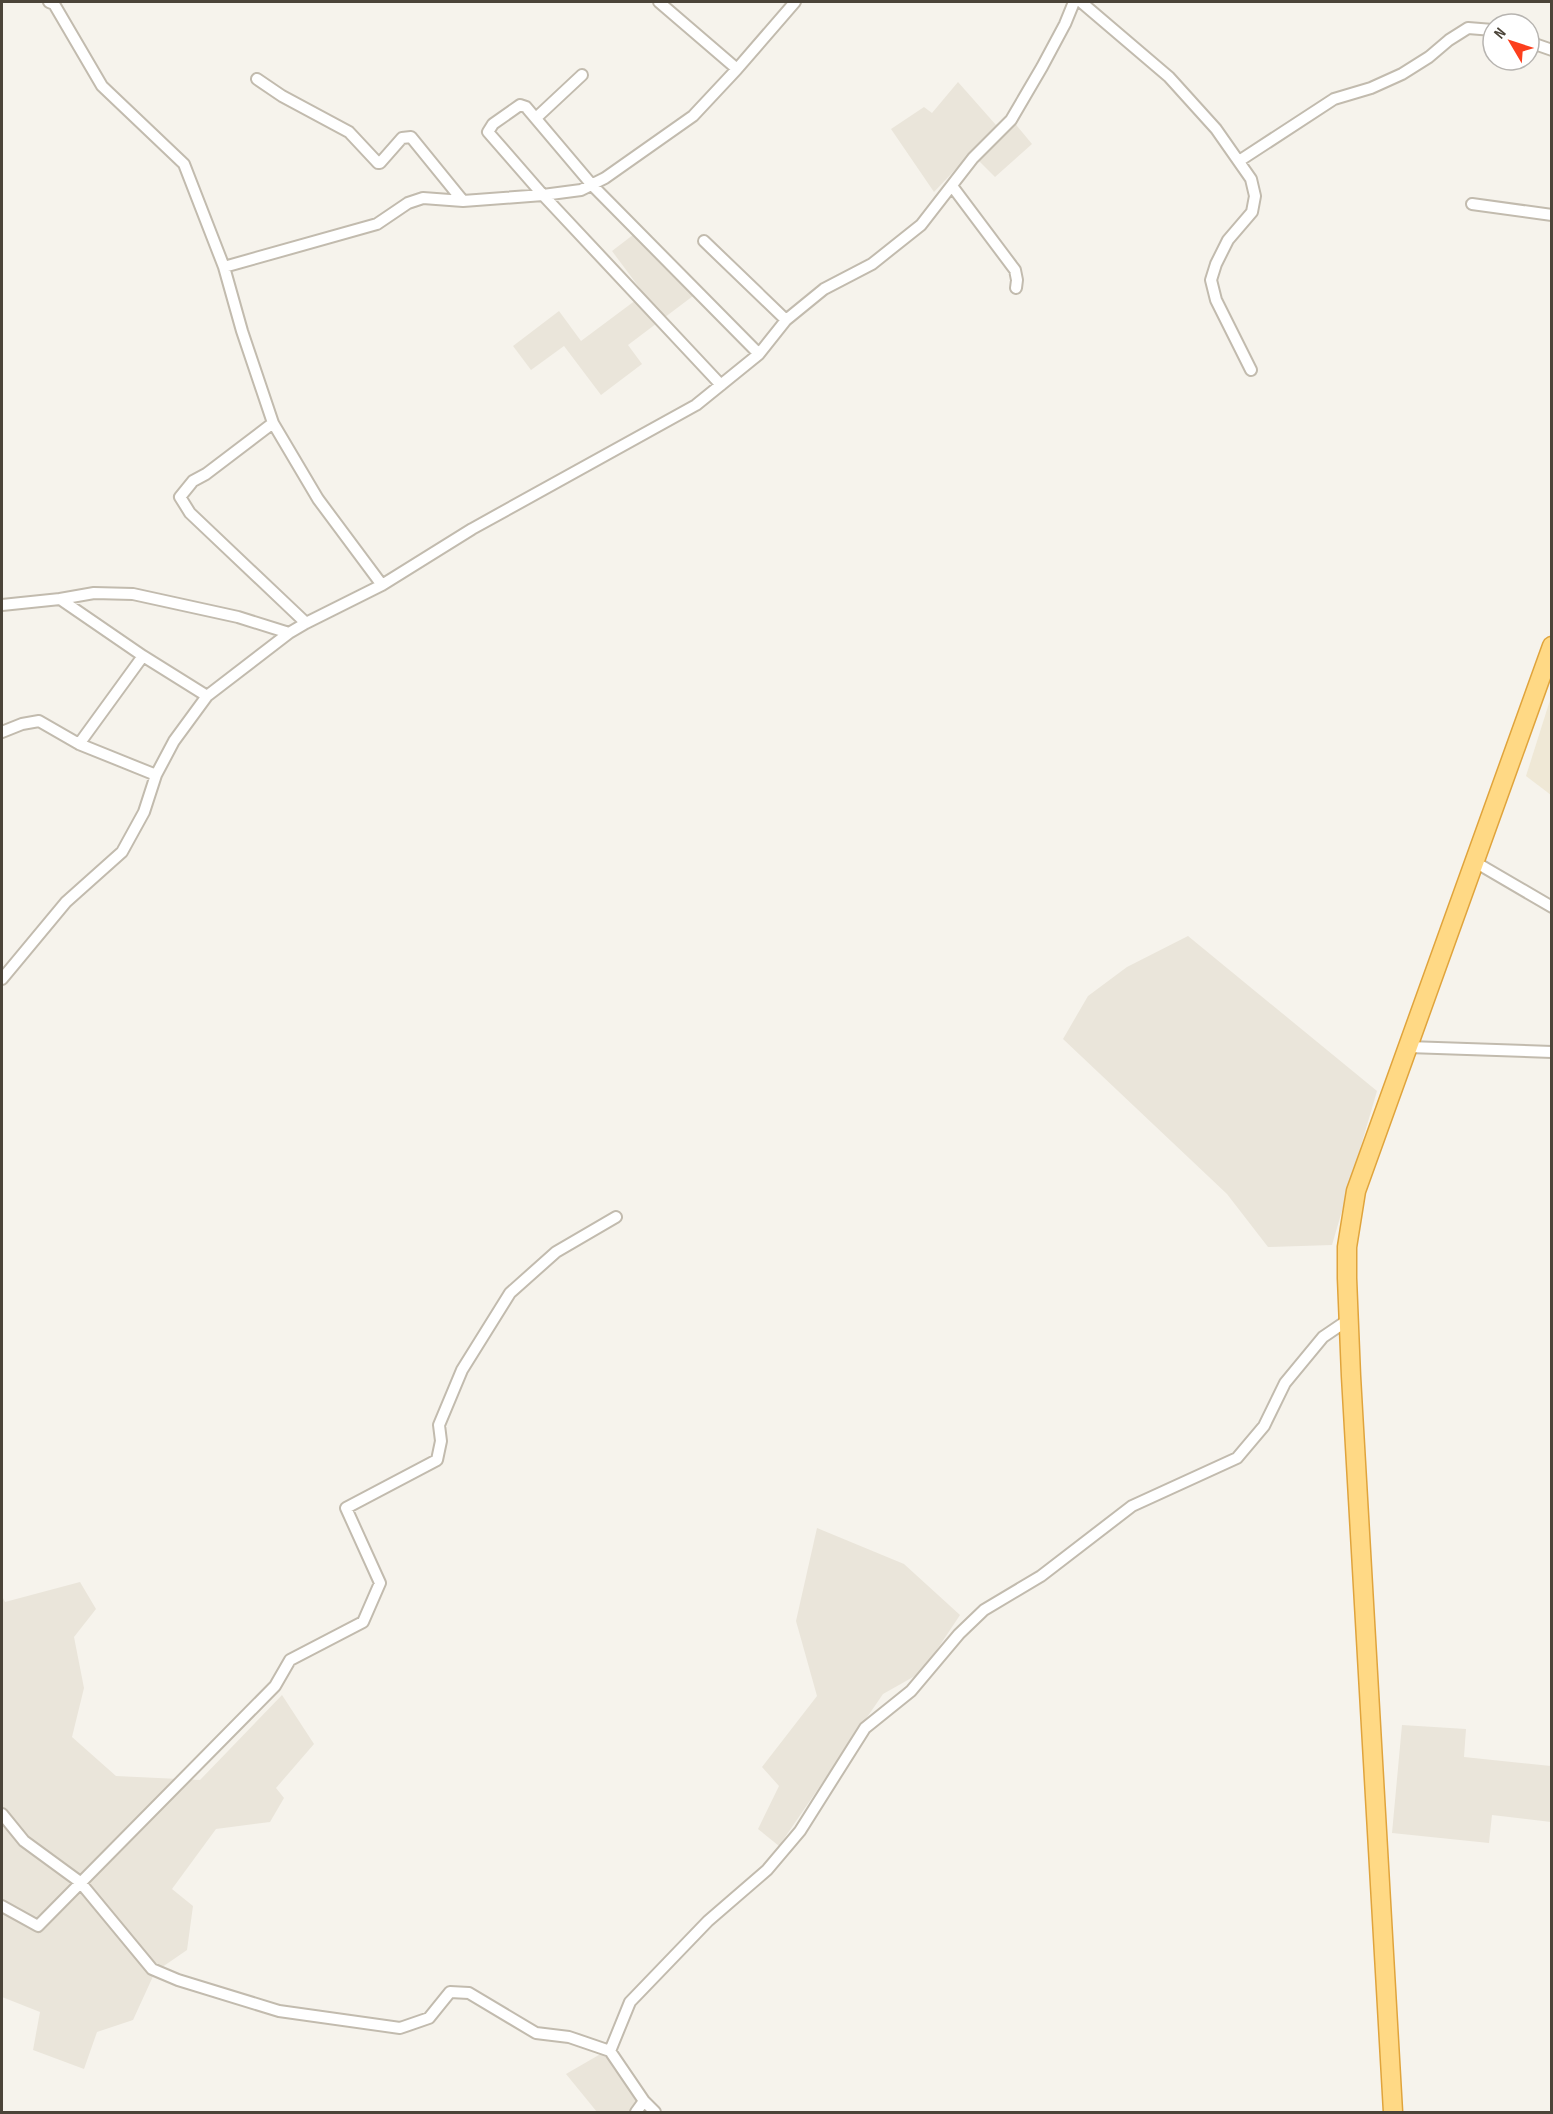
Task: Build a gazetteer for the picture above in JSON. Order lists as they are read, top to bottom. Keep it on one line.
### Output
{"north":"top left"}
